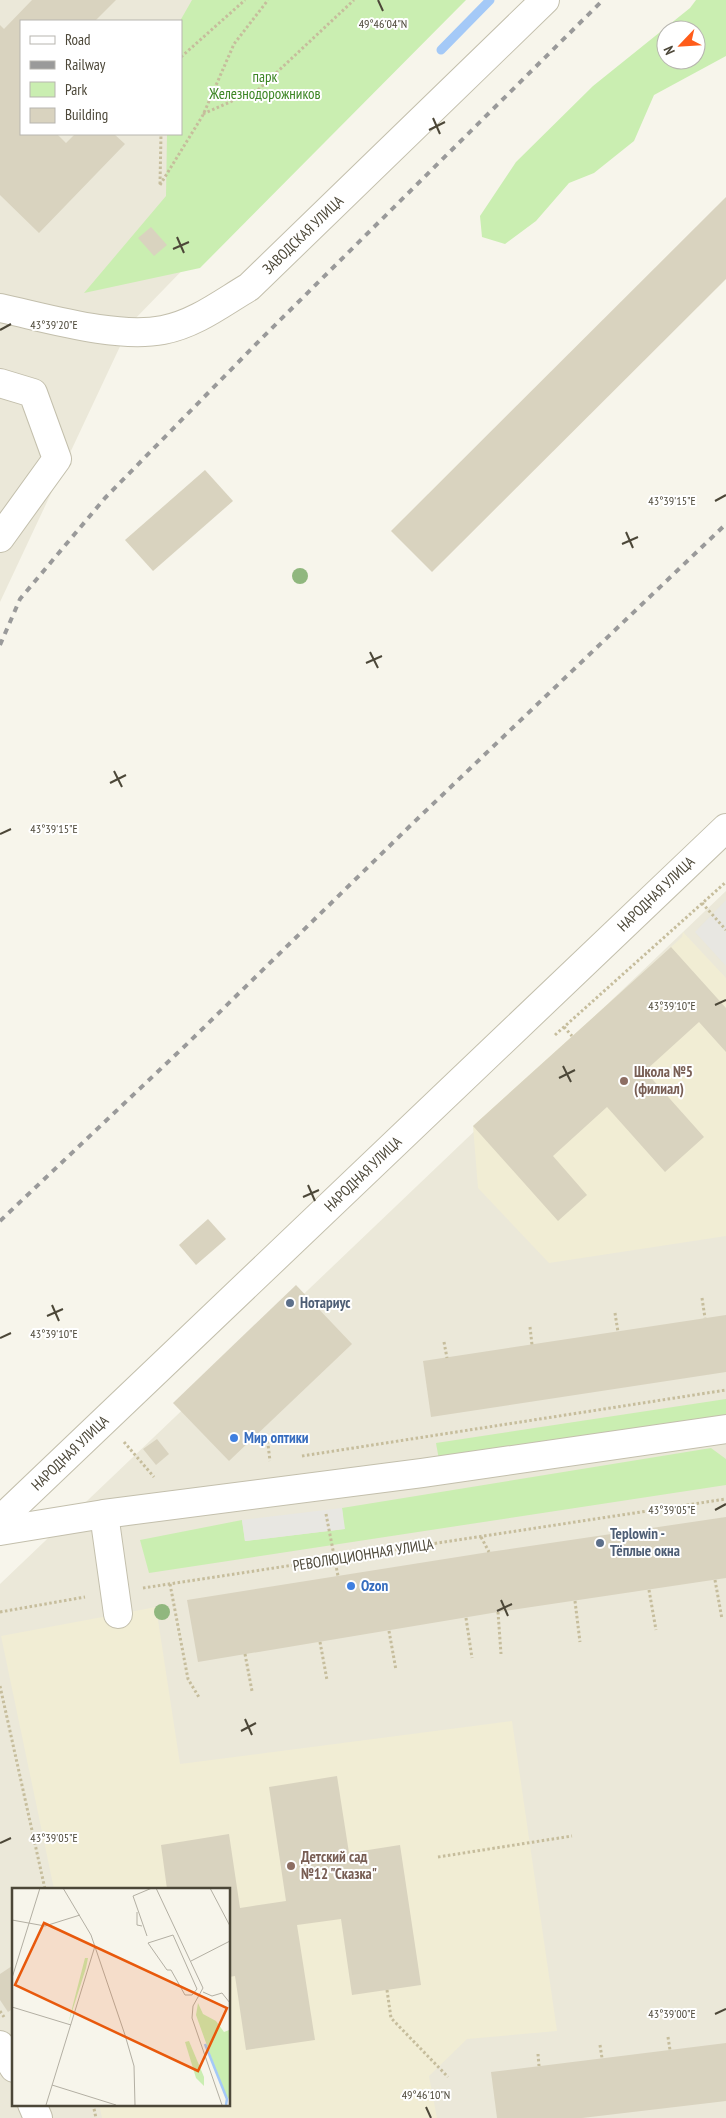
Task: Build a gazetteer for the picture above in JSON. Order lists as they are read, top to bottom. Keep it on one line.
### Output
{"streets":{"street":["ЗАВОДСКАЯ УЛИЦА","НАРОДНАЯ УЛИЦА"],"path":["РЕВОЛЮЦИОННАЯ УЛИЦА"]},"parks":["парк Железнодорожников"],"places":["Школа №5 (филиал)","Нотариус","Мир оптики","Teplowin - Тёплые окна","Ozon","Детский сад №12 \"Сказка\""],"legend":["Road","Railway","Park","Building"],"north":"bottom left","coordinates":["49°46'04\"N","43°39'20\"E","43°39'15\"E","43°39'10\"E","43°39'05\"E","43°39'00\"E","49°46'10\"N"]}
